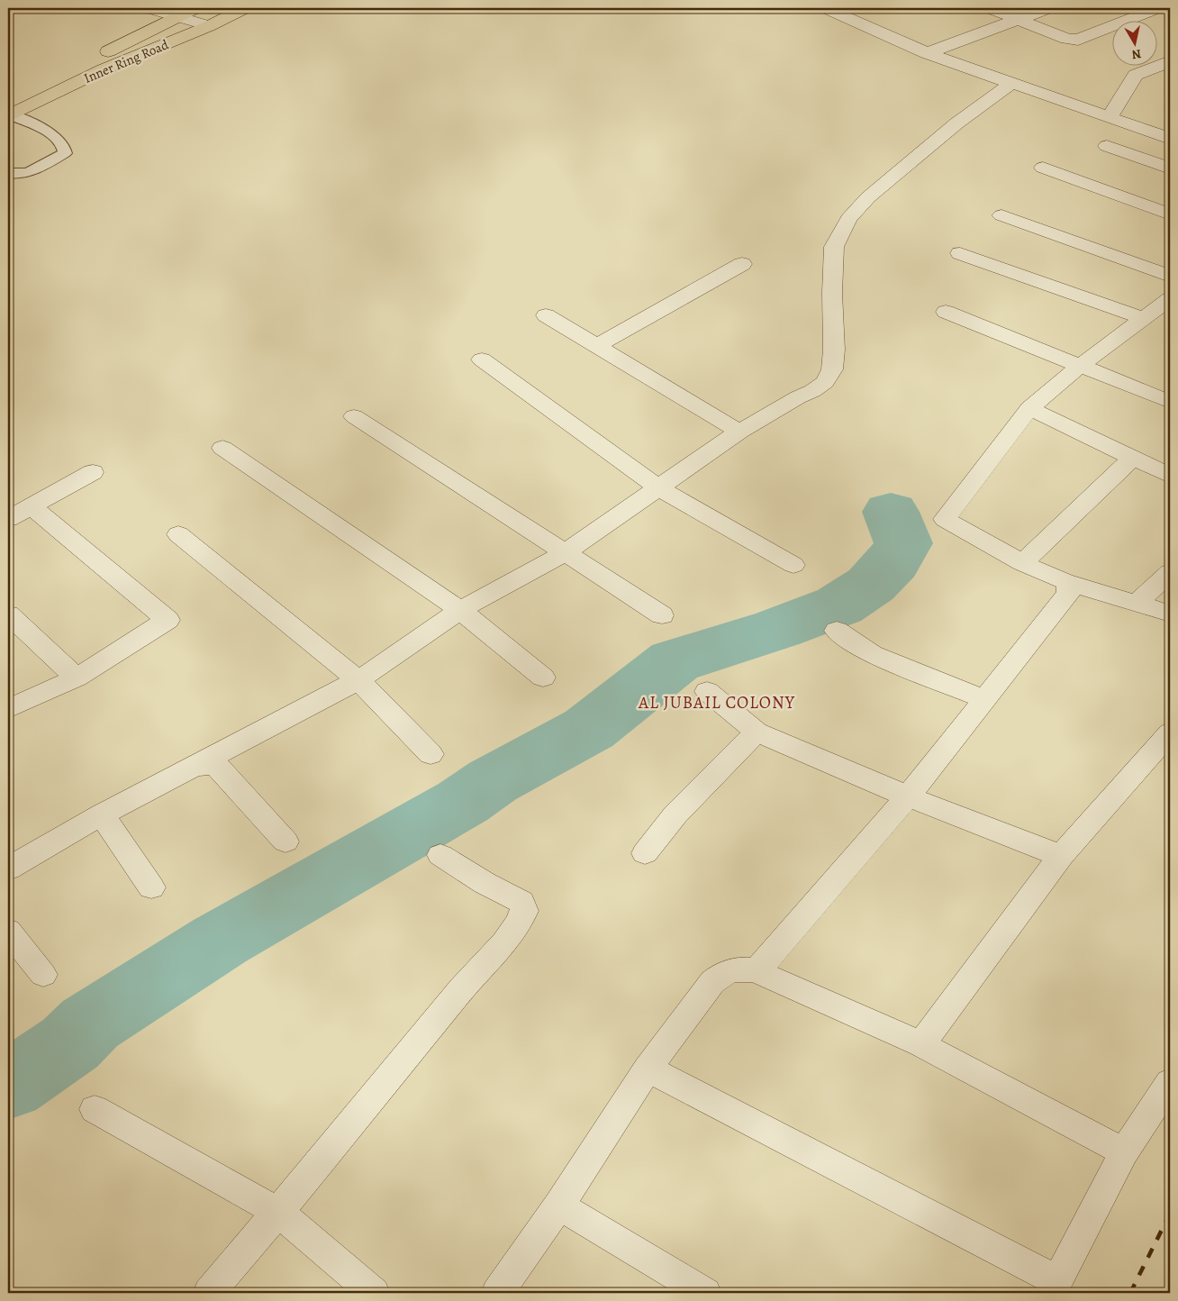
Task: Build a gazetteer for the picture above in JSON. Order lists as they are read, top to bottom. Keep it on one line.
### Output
{"streets":{"highway":["Inner Ring Road"]},"districts":["AL JUBAIL COLONY"],"north":"bottom"}
